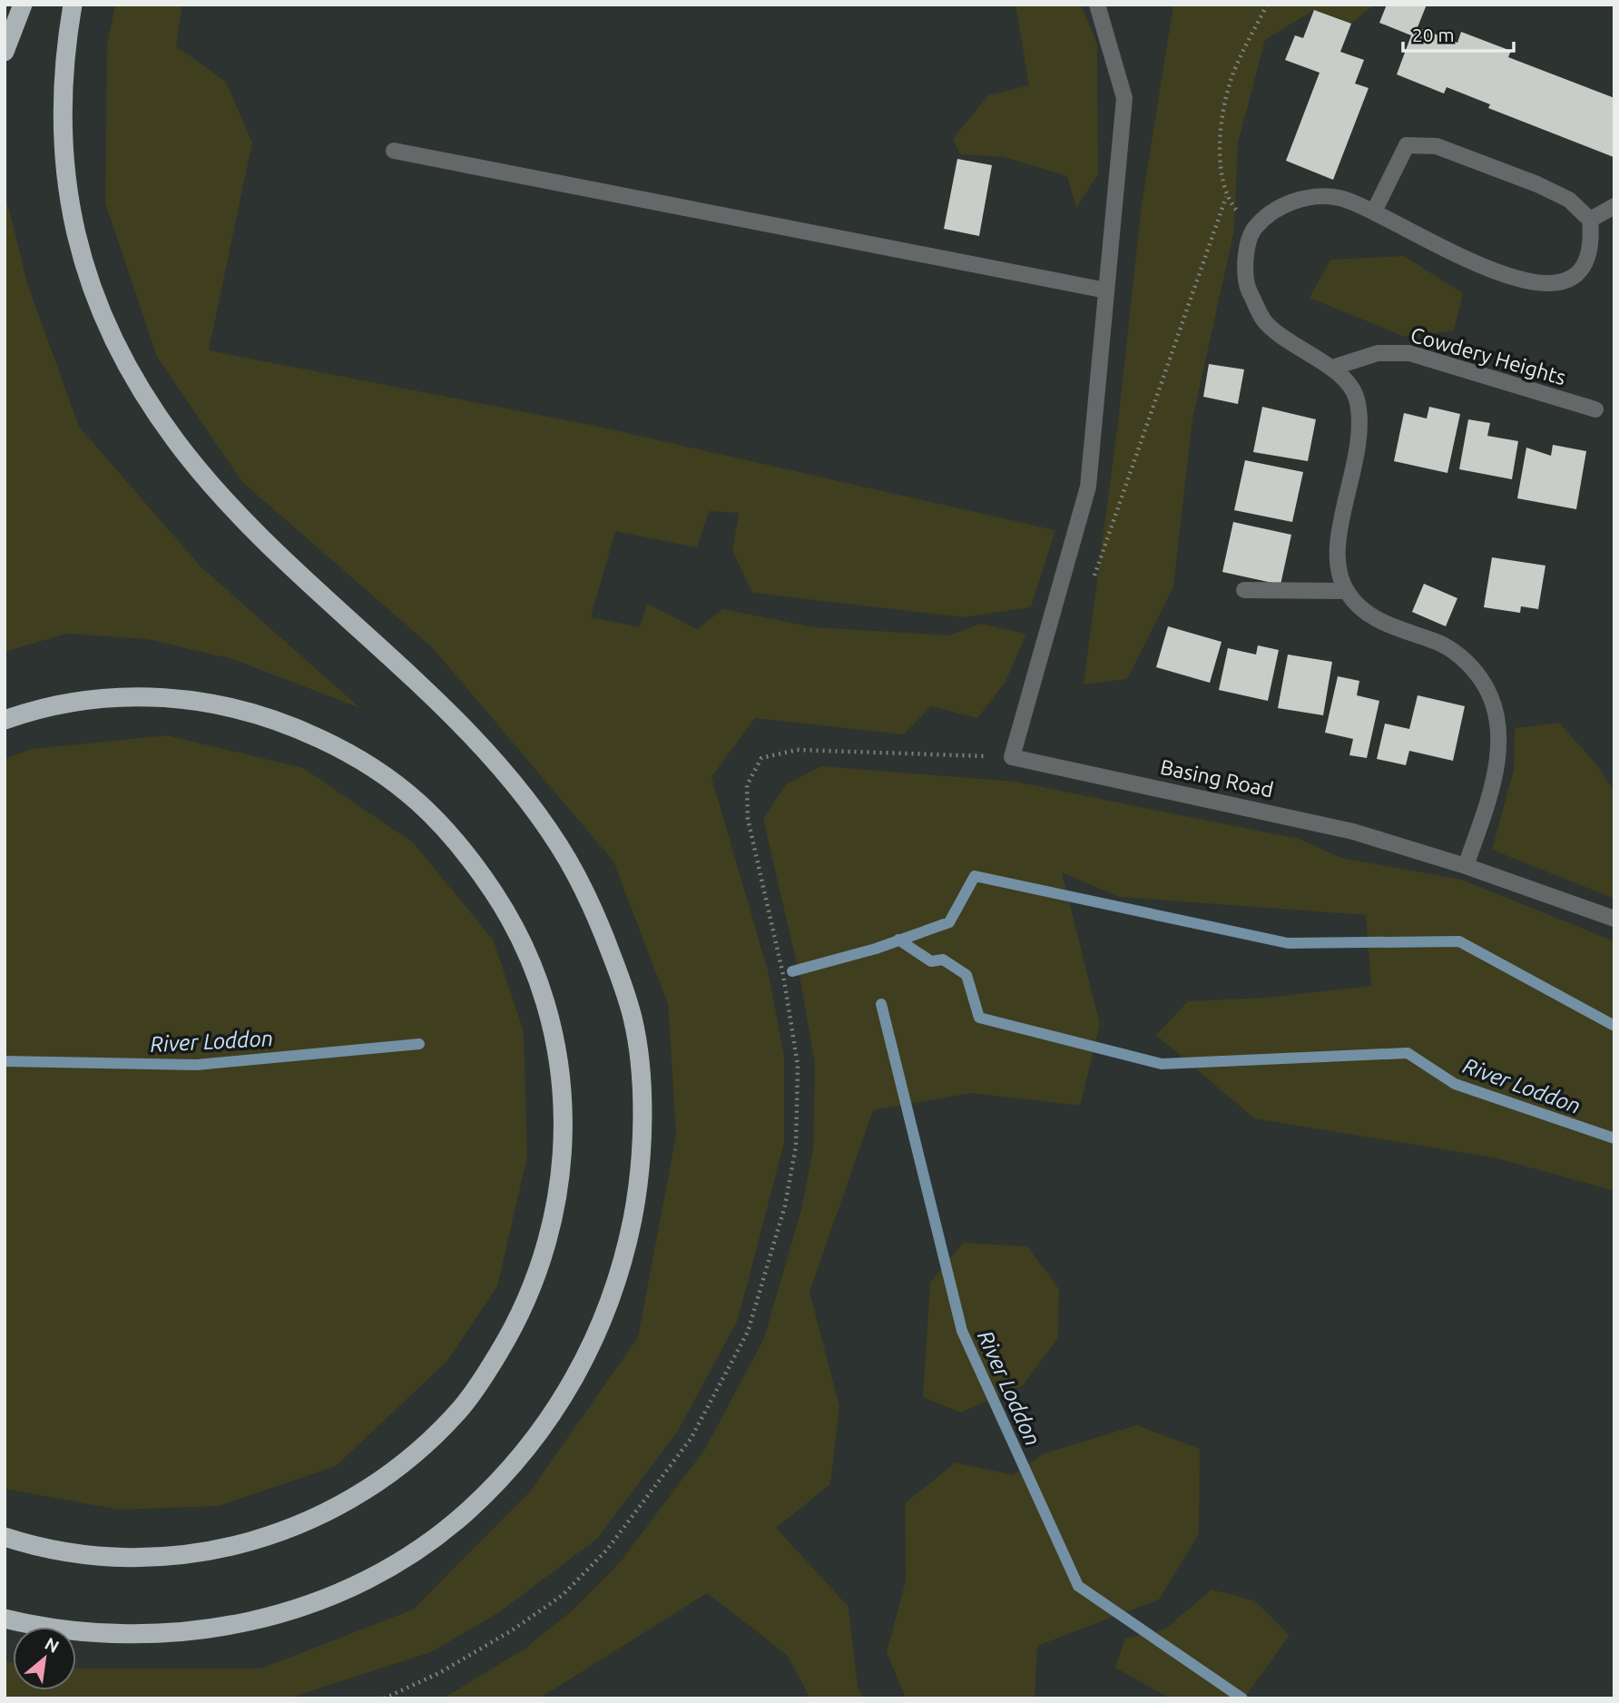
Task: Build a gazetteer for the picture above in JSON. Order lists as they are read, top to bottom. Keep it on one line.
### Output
{"streets":{"street":["Cowdery Heights","Basing Road"]},"water":["River Loddon"],"scale_bar":"20 m","north":"top right"}
